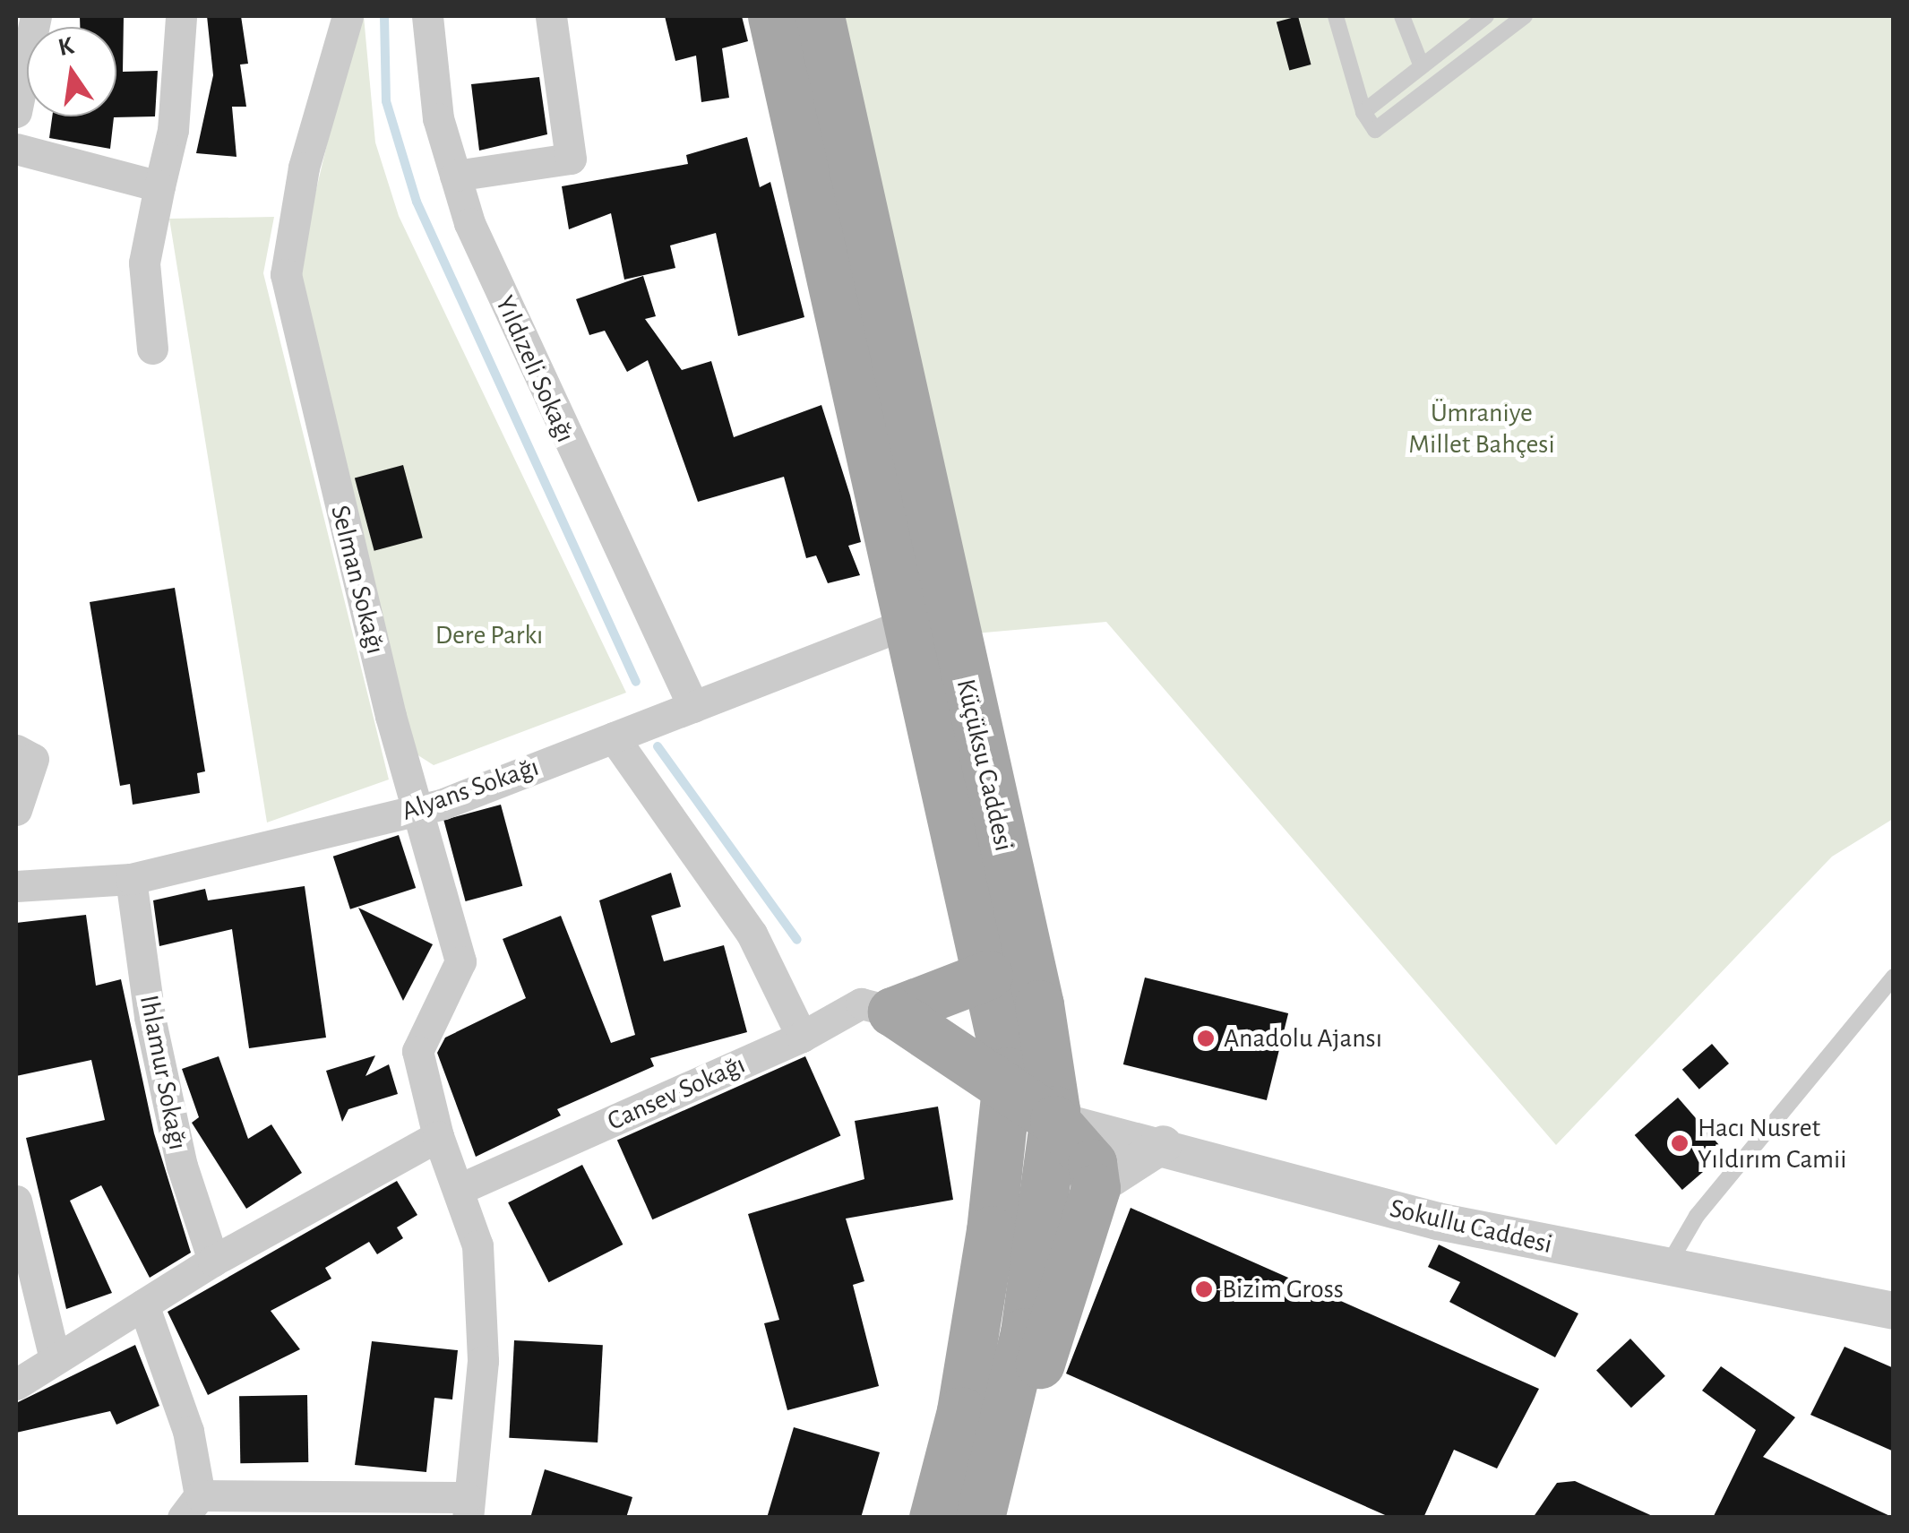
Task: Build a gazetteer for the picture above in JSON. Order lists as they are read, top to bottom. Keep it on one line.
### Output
{"streets":{"main road":["Küçüksu Caddesi"],"street":["Yıldızeli Sokağı","Selman Sokağı","Alyans Sokağı","Ihlamur Sokağı","Cansev Sokağı","Sokullu Caddesi"]},"crossings":[["Yıldızeli Sokağı","Alyans Sokağı"],["Selman Sokağı","Alyans Sokağı"],["Selman Sokağı","Cansev Sokağı"],["Küçüksu Caddesi","Alyans Sokağı"],["Küçüksu Caddesi","Sokullu Caddesi"],["Alyans Sokağı","Ihlamur Sokağı"]],"parks":["Ümraniye Millet Bahçesi","Dere Parkı"],"places":["Anadolu Ajansı","Hacı Nusret Yıldırım Camii","Bizim Gross"],"north":"top"}
